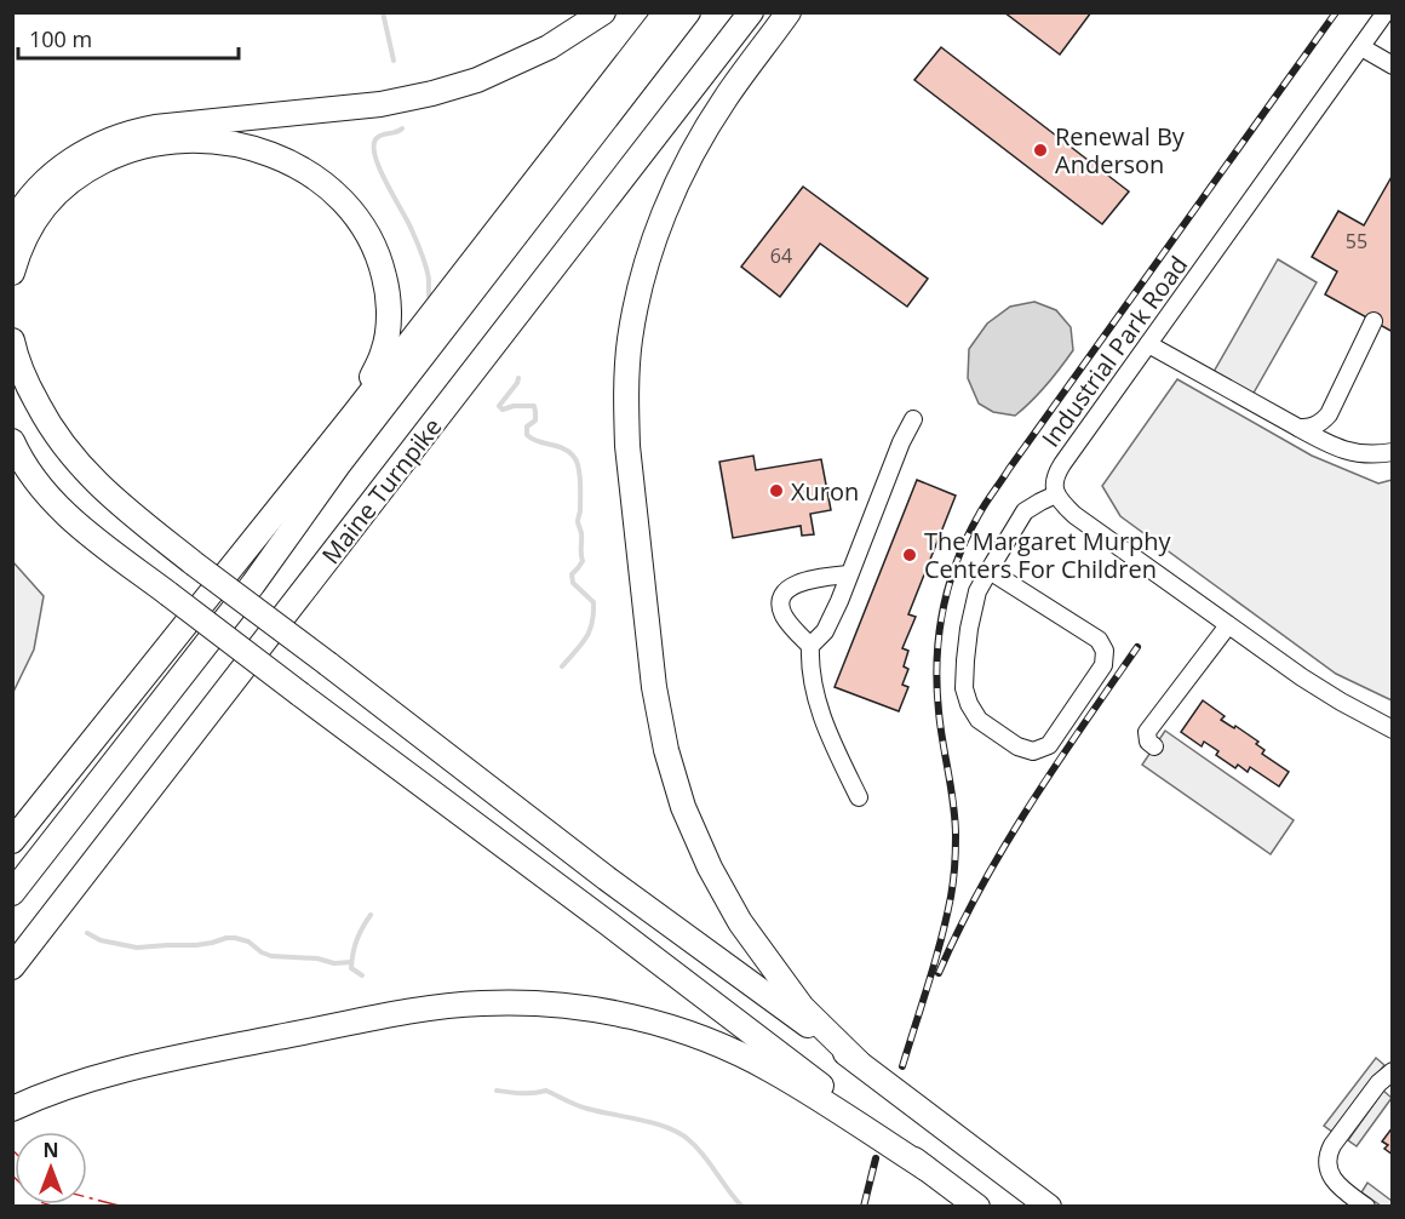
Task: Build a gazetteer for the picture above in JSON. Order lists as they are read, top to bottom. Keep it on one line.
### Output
{"streets":{"highway":["Maine Turnpike"],"street":["Industrial Park Road"]},"places":["Renewal By Anderson","Xuron","The Margaret Murphy Centers For Children"],"house_numbers":["55","64"],"scale_bar":"100 m","north":"top"}
